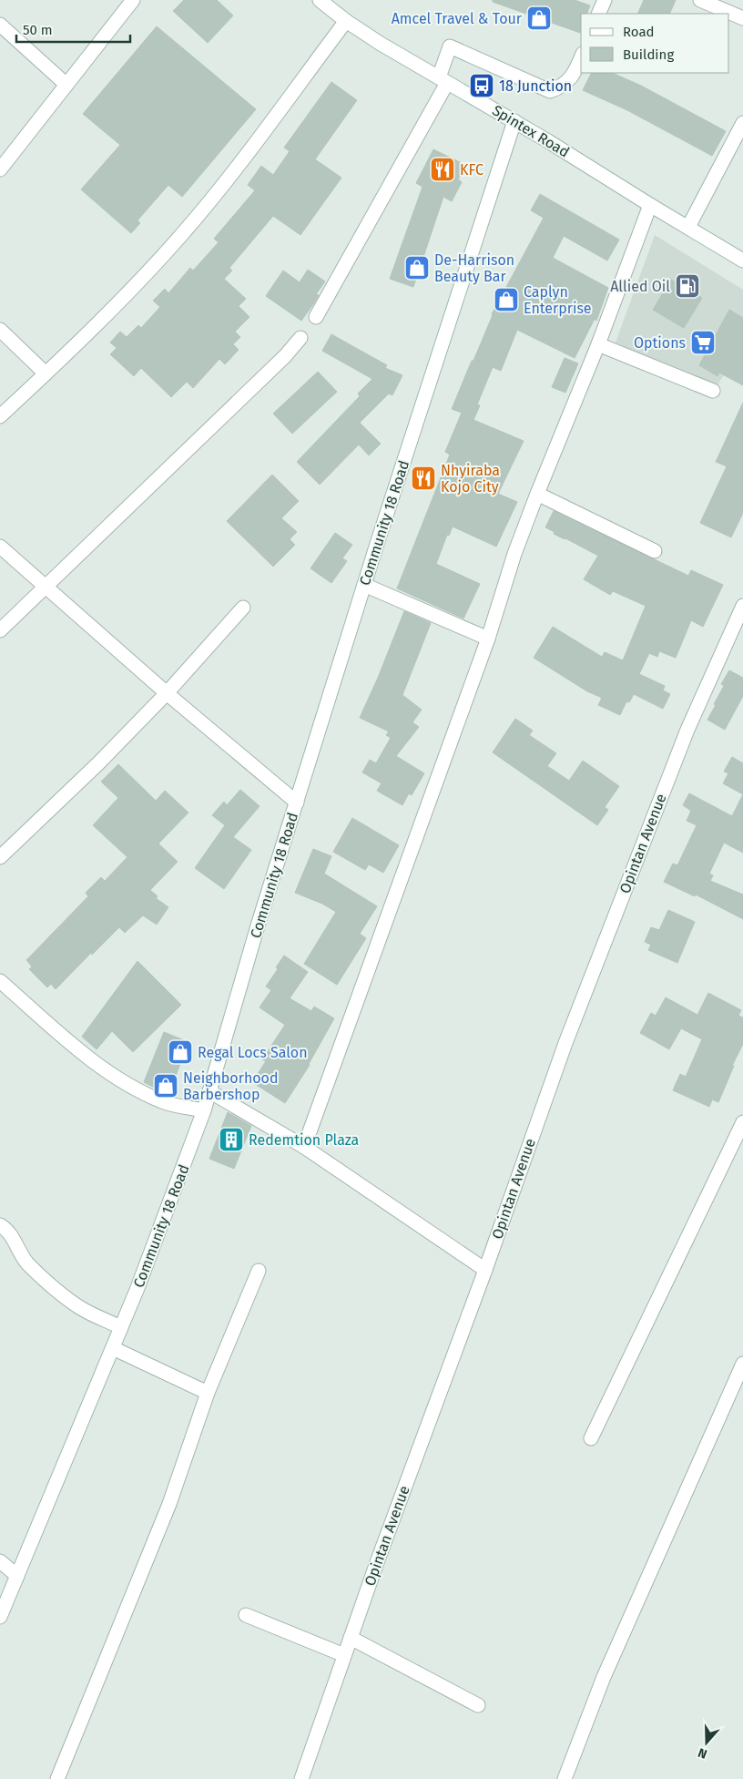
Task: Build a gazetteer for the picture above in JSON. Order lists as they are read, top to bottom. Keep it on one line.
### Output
{"streets":{"street":["Spintex Road","Community 18 Road","Opintan Avenue"]},"crossings":[["Spintex Road","Community 18 Road"]],"places":{"shop":["Amcel Travel & Tour","De-Harrison Beauty Bar","Caplyn Enterprise","Regal Locs Salon","Neighborhood Barbershop"],"bus stop":["18 Junction"],"restaurant":["KFC","Nhyiraba Kojo City"],"fuel station":["Allied Oil"],"supermarket":["Options"],"building":["Redemtion Plaza"]},"legend":["Road","Building"],"scale_bar":"50 m","north":"bottom"}
